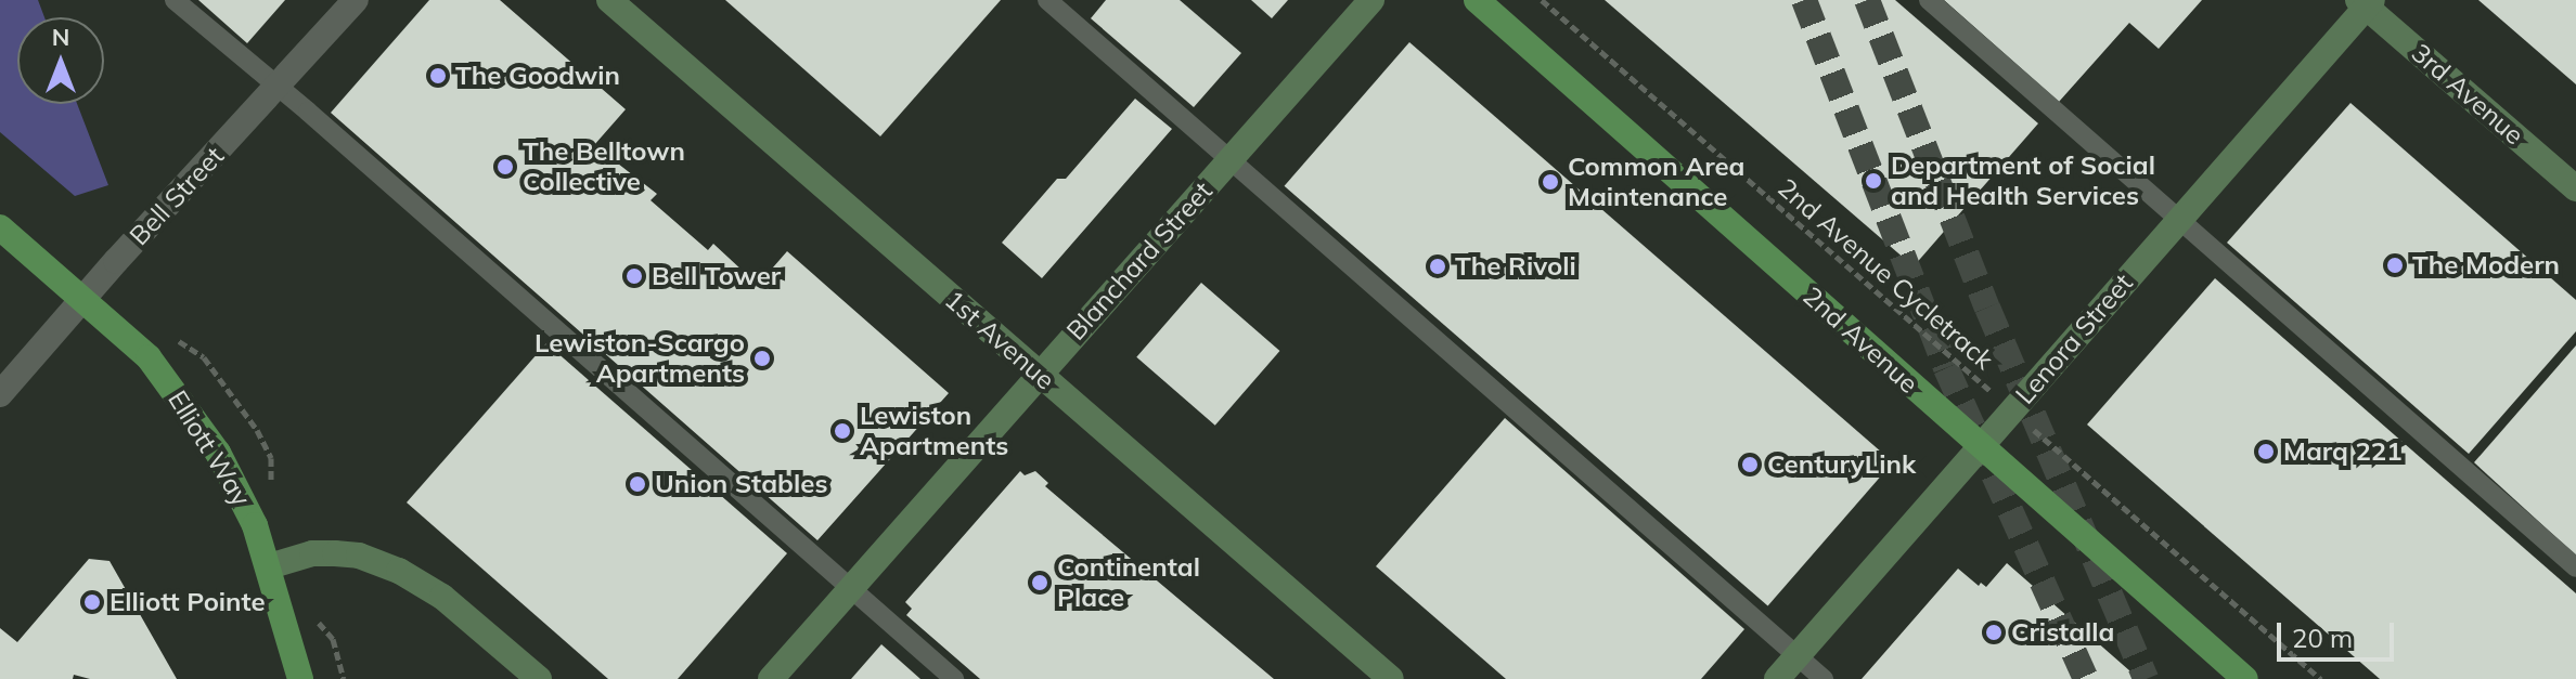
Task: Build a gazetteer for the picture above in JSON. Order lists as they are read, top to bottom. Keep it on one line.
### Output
{"streets":{"main road":["2nd Avenue","Elliott Way"],"street":["3rd Avenue","Bell Street","Blanchard Street","Lenora Street","1st Avenue"],"path":["2nd Avenue Cycletrack"]},"crossings":[["3rd Avenue","Lenora Street"],["Bell Street","Elliott Way"],["Blanchard Street","1st Avenue"],["2nd Avenue Cycletrack","Lenora Street"],["Lenora Street","2nd Avenue"]],"places":["The Goodwin","The Belltown Collective","Department of Social and Health Services","Common Area Maintenance","The Modern","The Rivoli","Bell Tower","Lewiston-Scargo Apartments","Lewiston Apartments","Marq 221","CenturyLink","Union Stables","Continental Place","Elliott Pointe","Cristalla"],"scale_bar":"20 m","north":"top"}
